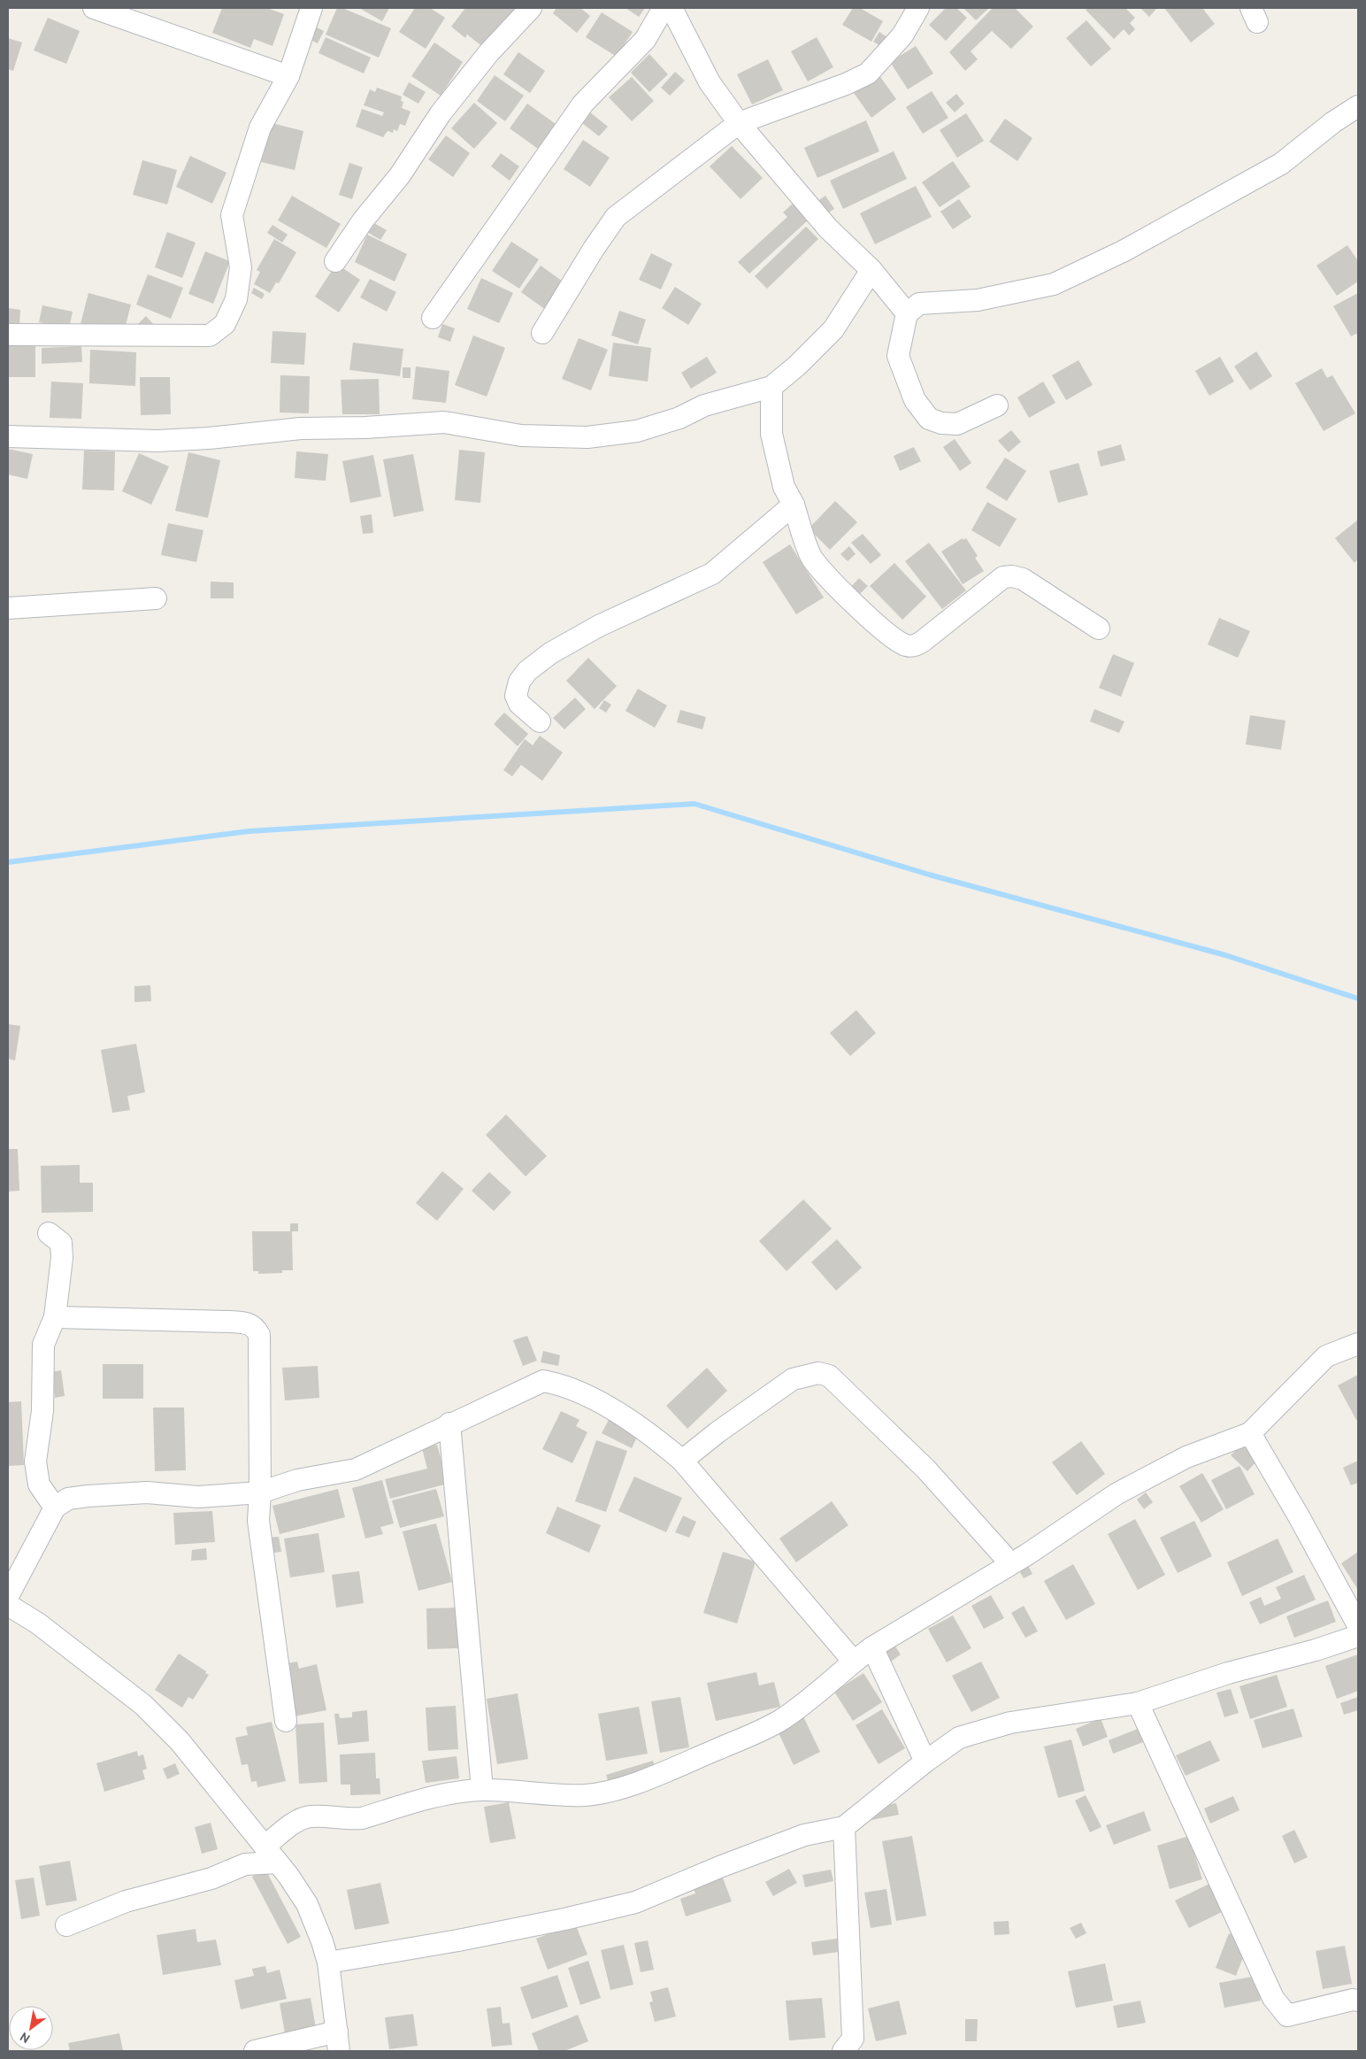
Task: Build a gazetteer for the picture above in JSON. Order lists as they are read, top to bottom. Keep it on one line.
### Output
{"north":"bottom left"}
